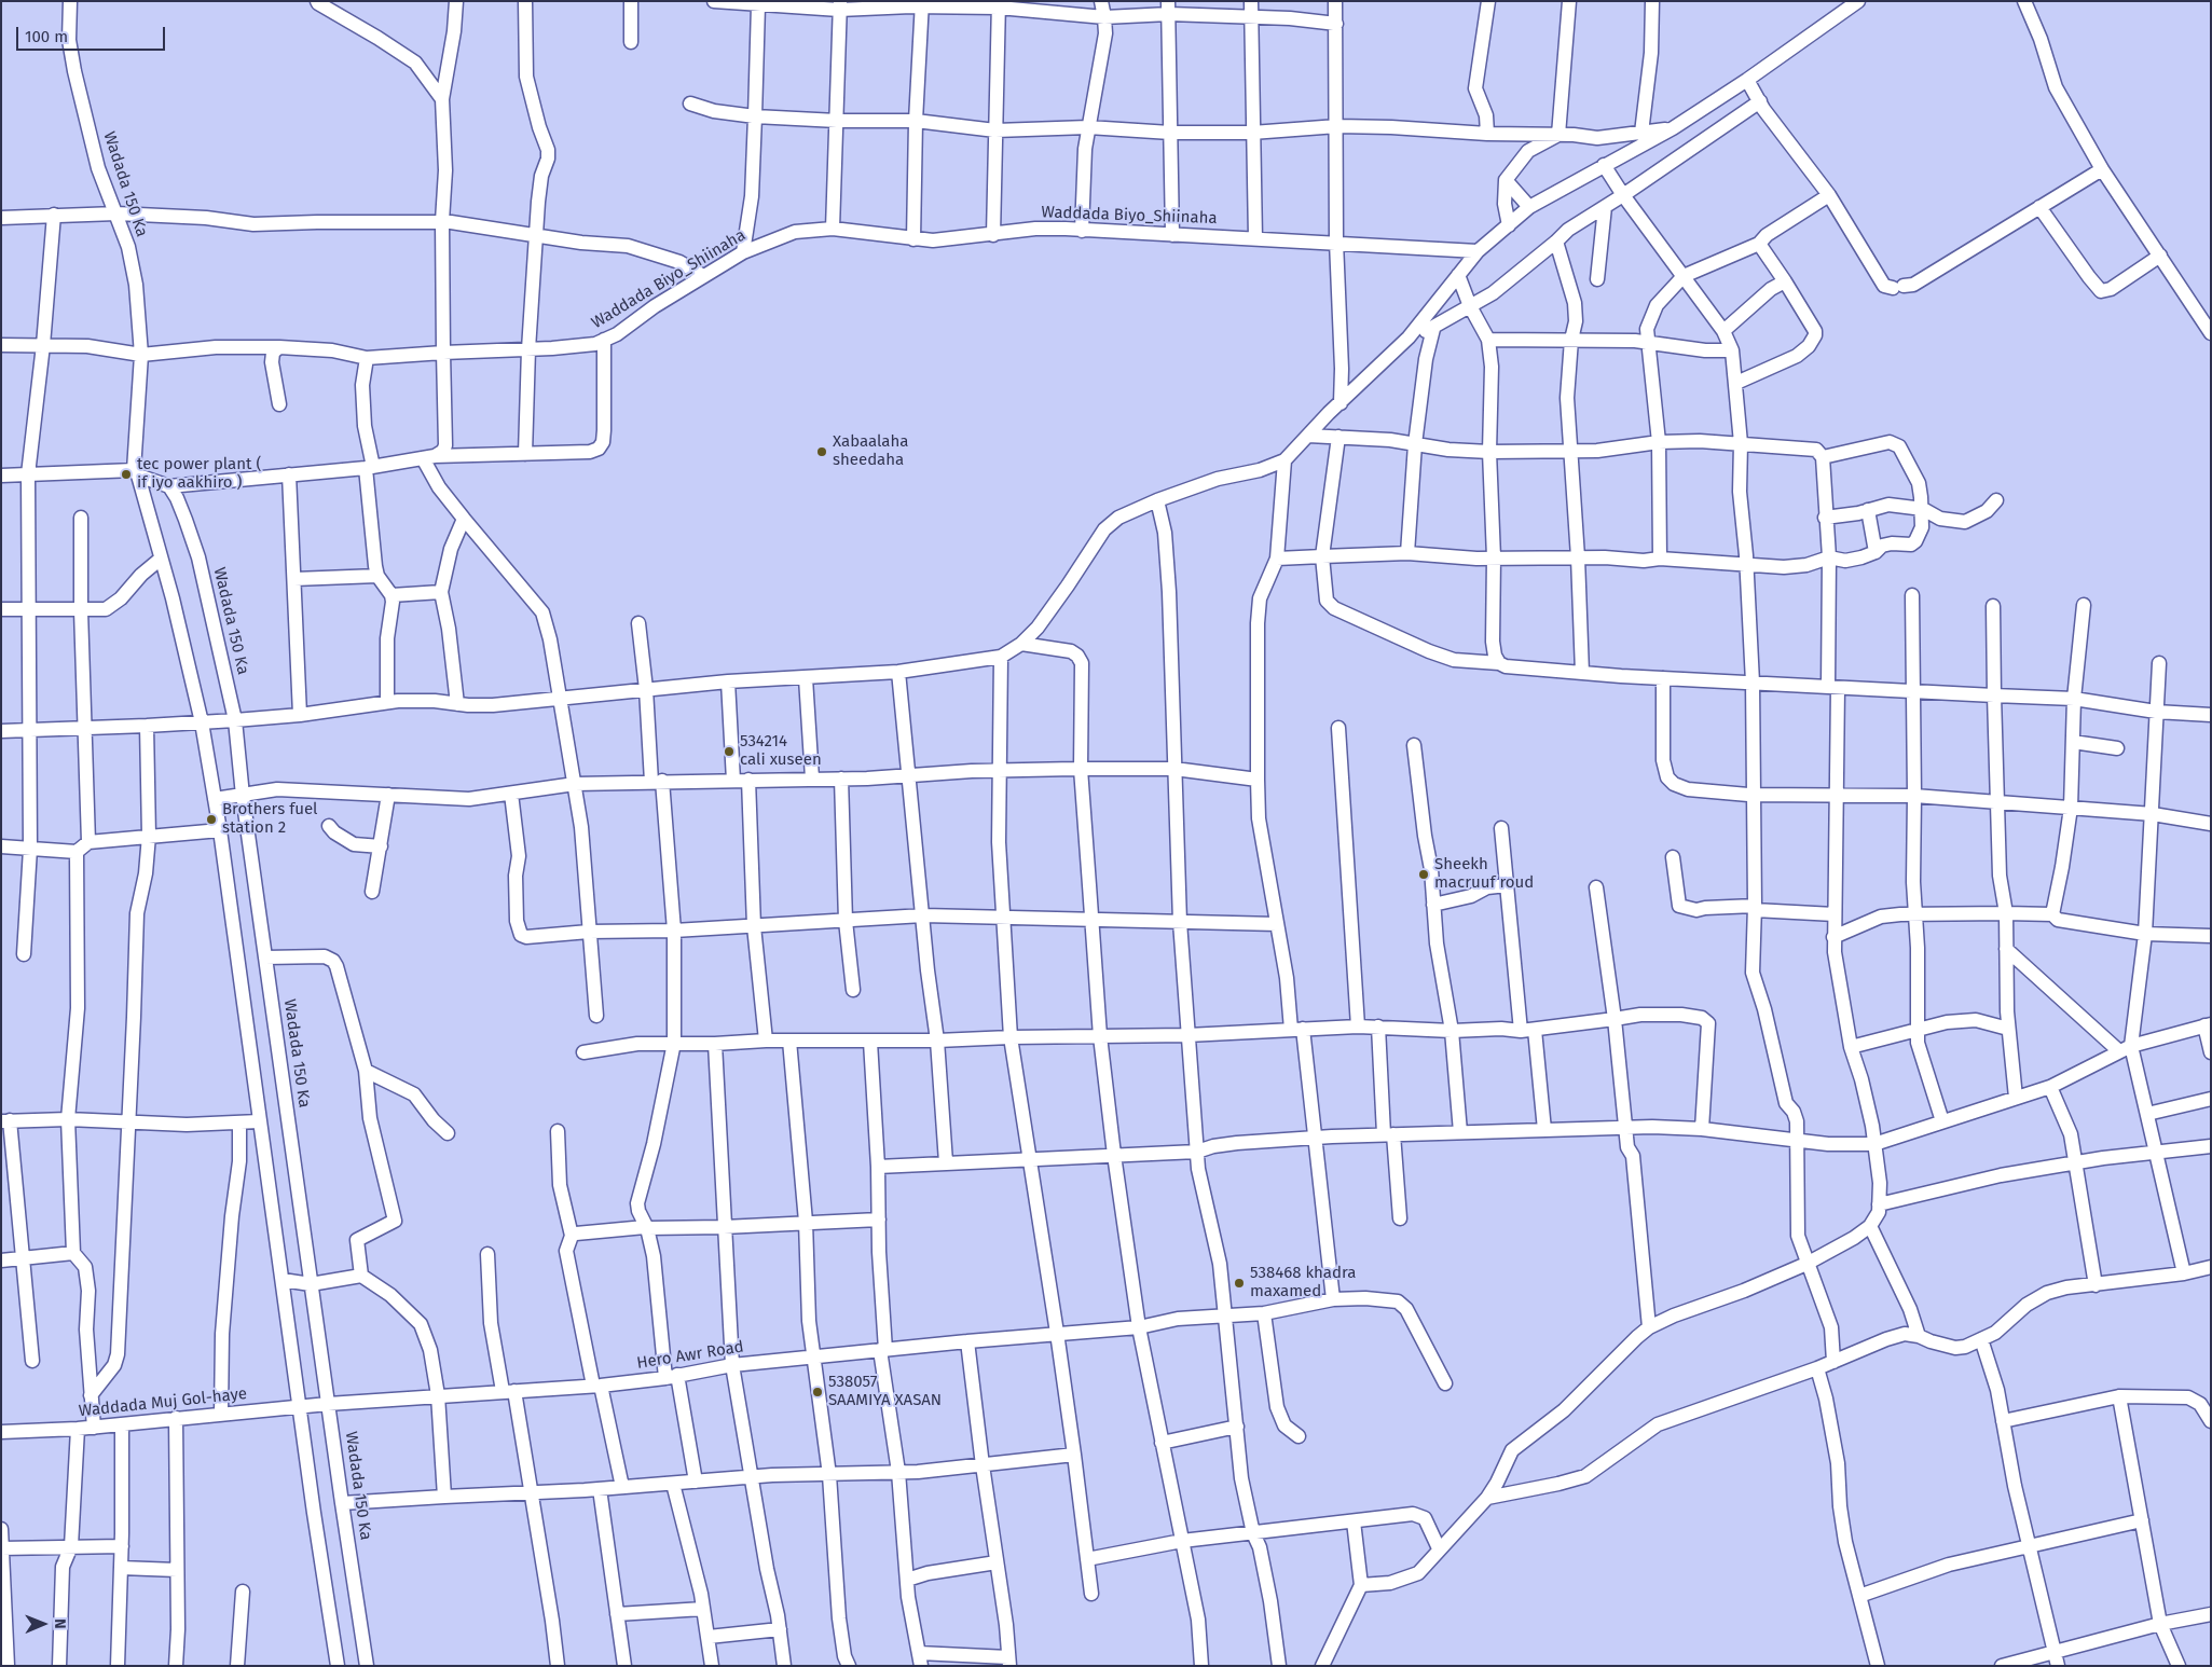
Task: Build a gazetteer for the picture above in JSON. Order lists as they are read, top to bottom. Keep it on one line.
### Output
{"streets":{"street":["Wadada 150 Ka","Waddada Biyo_Shiinaha","Hero Awr Road","Waddada Muj Gol-haye"]},"crossings":[["Wadada 150 Ka","Waddada Biyo_Shiinaha"],["Wadada 150 Ka","Hero Awr Road"],["Wadada 150 Ka","Waddada Muj Gol-haye"],["Hero Awr Road","Waddada Muj Gol-haye"]],"places":["Xabaalaha sheedaha","tec power plant ( if iyo aakhiro )","534214 cali xuseen","Brothers fuel station 2","Sheekh macruuf roud","538468 khadra maxamed","538057 SAAMIYA XASAN"],"scale_bar":"100 m","north":"right"}
